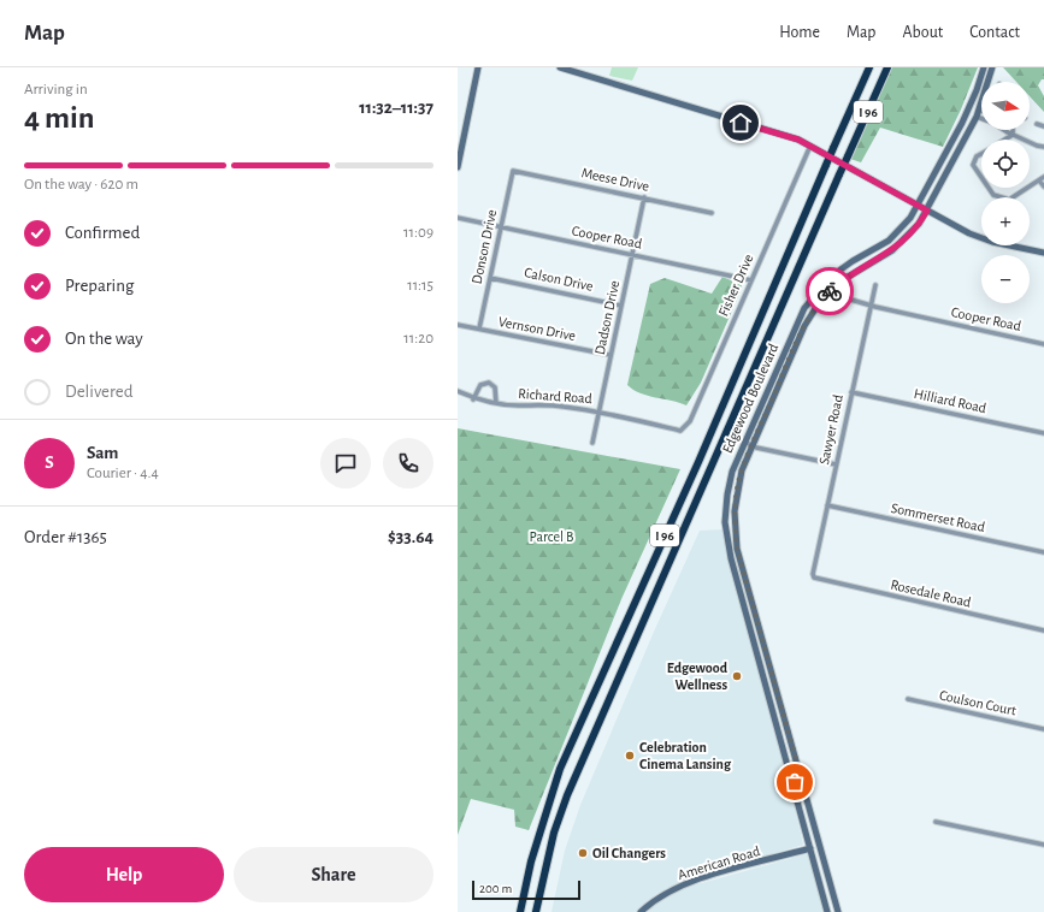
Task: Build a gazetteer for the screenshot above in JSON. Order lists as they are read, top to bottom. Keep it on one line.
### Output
{"streets":{"highway":["I 96"],"street":["Meese Drive","Cooper Road","Donson Drive","Calson Drive","Fisher Drive","Dadson Drive","Vernson Drive","Richard Road","Edgewood Boulevard","Hilliard Road","Sawyer Road","Sommerset Road","Rosedale Road","Coulson Court","American Road"]},"crossings":[["Meese Drive","Donson Drive"],["Meese Drive","Dadson Drive"],["Cooper Road","Donson Drive"],["Cooper Road","Fisher Drive"],["Cooper Road","Dadson Drive"],["Cooper Road","Sawyer Road"],["Donson Drive","Calson Drive"],["Donson Drive","Vernson Drive"],["Calson Drive","Dadson Drive"],["Fisher Drive","Richard Road"],["Dadson Drive","Vernson Drive"],["Dadson Drive","Richard Road"],["Edgewood Boulevard","American Road"],["Hilliard Road","Sawyer Road"],["Sawyer Road","Sommerset Road"],["Sawyer Road","Rosedale Road"]],"parks":["Parcel B"],"places":["Edgewood Wellness","Celebration Cinema Lansing","Oil Changers"],"scale_bar":"200 m","north":"right","page":{"header":"Map","nav":["Home","Map","About","Contact"],"heading":["4 min","Arriving in","11:32–11:37"],"panel":["Sam","Courier · 4.4","Order #1365","$33.64"],"map_buttons":["+","−"],"bar":"On the way · 620 m","list":[["Confirmed","11:09"],["Preparing","11:15"],["On the way","11:20"],"Delivered"],"round":"S","buttons":["Help","Share"],"scale":"200 m"}}
